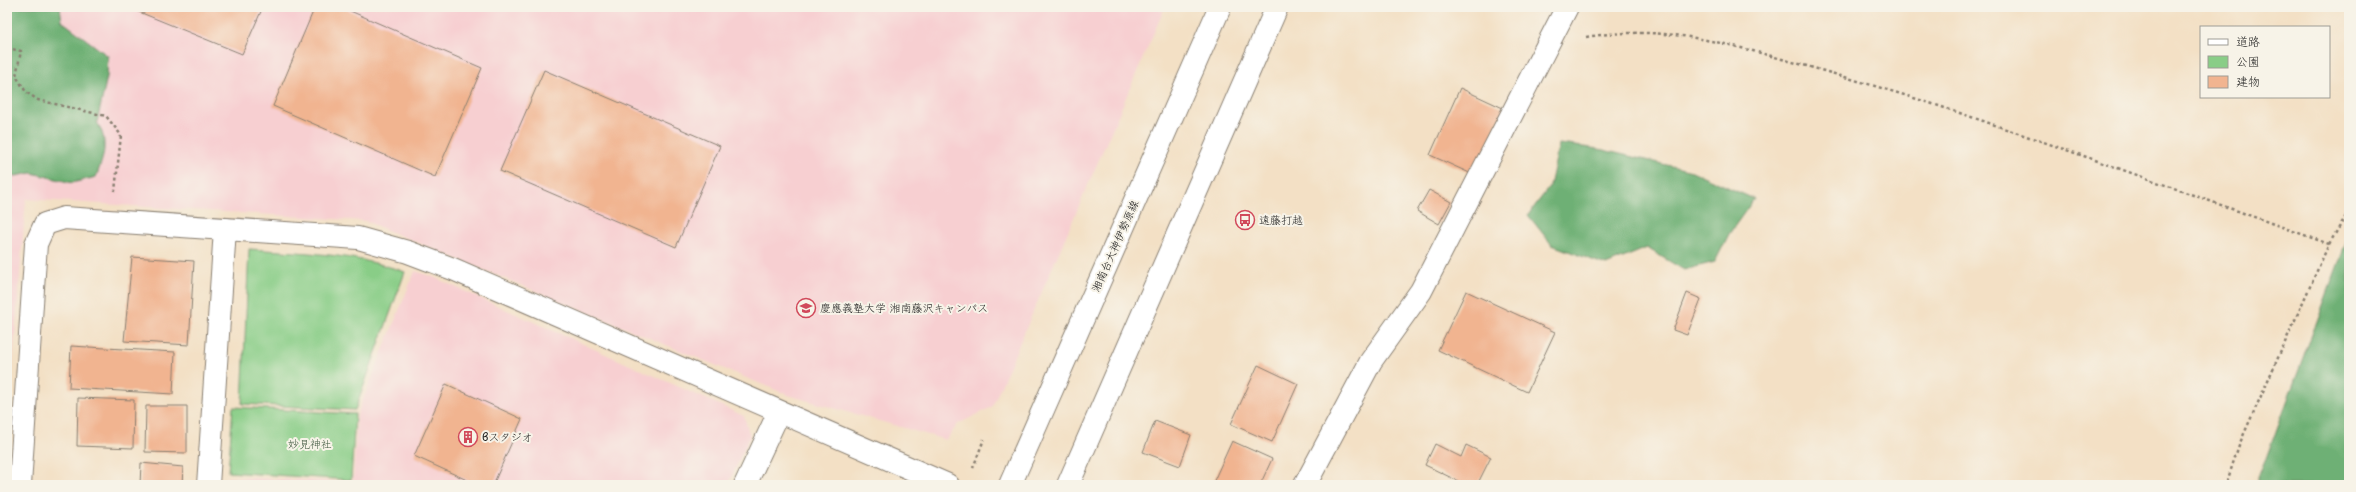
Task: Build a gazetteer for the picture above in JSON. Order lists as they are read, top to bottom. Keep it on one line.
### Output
{"streets":{"street":["湘南台大神伊勢原線"]},"parks":["妙見神社"],"places":{"bus stop":["遠藤打越"],"school or university":["慶應義塾大学 湘南藤沢キャンパス"],"building":["βスタジオ"]},"legend":["道路","公園","建物"]}
